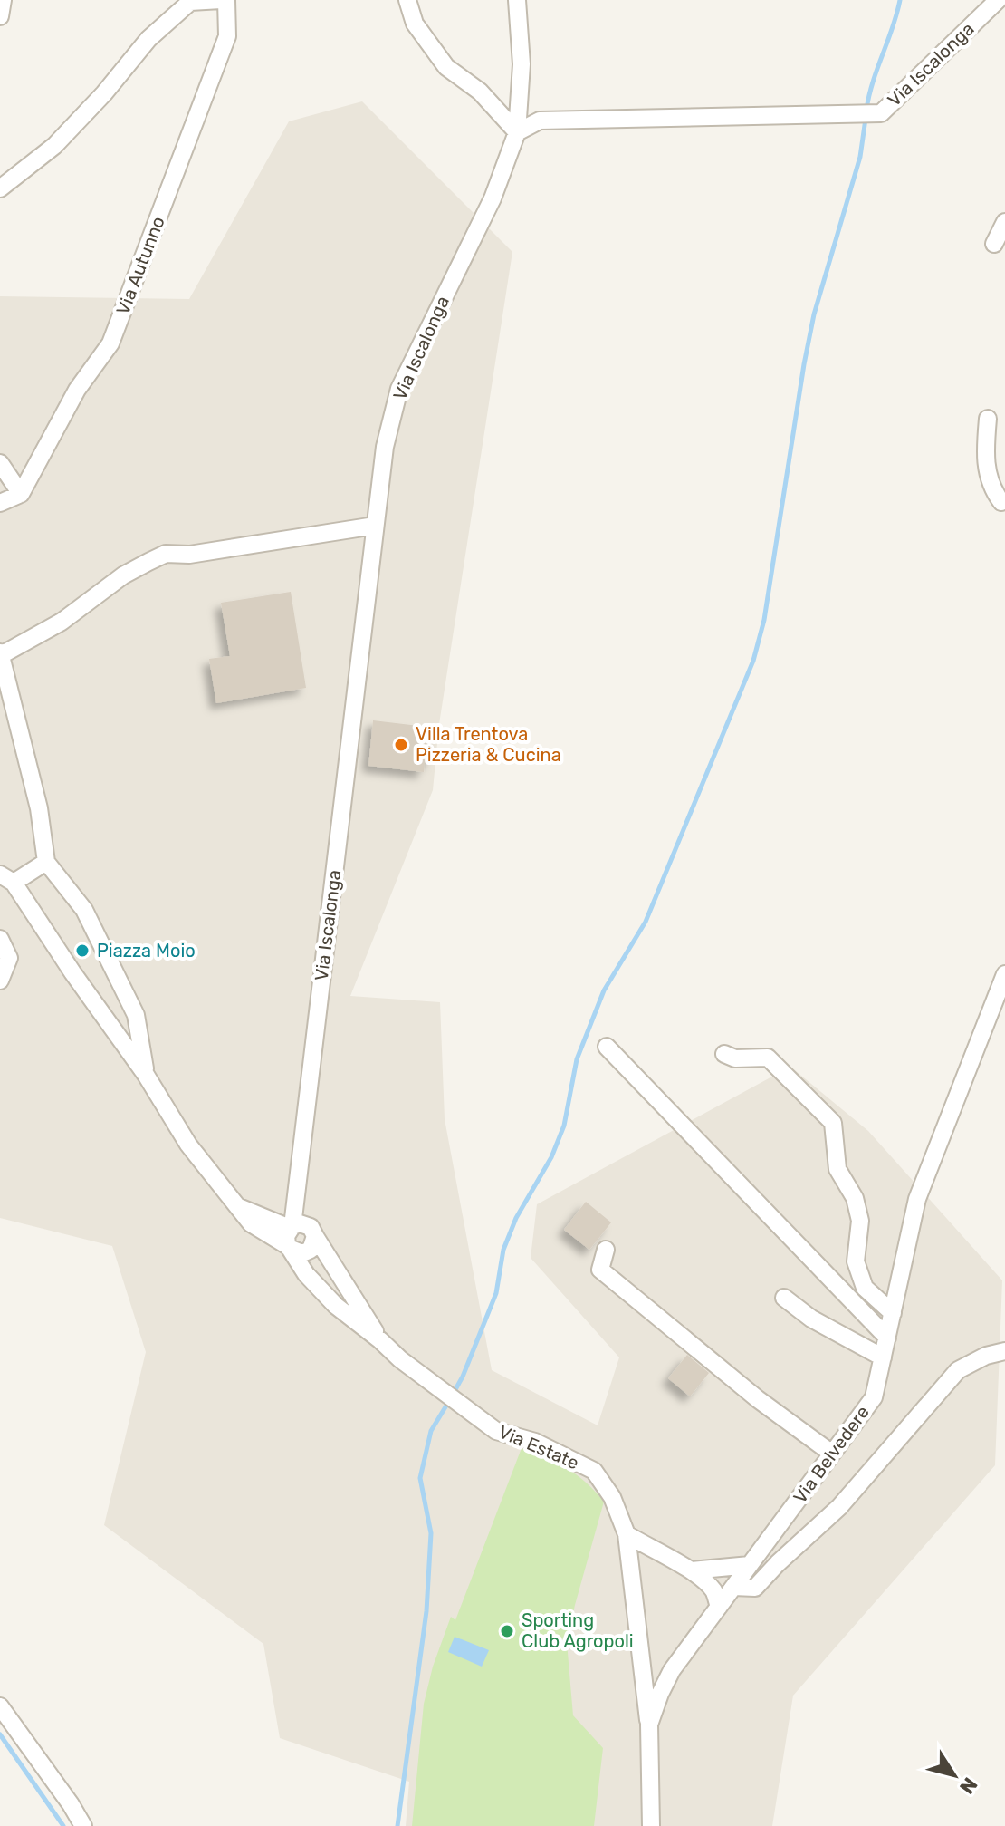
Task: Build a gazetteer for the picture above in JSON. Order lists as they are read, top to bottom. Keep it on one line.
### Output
{"streets":{"street":["Via Iscalonga","Via Autunno","Via Estate","Via Belvedere"]},"crossings":[["Via Iscalonga","Via Estate"],["Via Estate","Via Belvedere"]],"places":["Villa Trentova Pizzeria & Cucina","Piazza Moio","Sporting Club Agropoli"],"north":"bottom right"}
